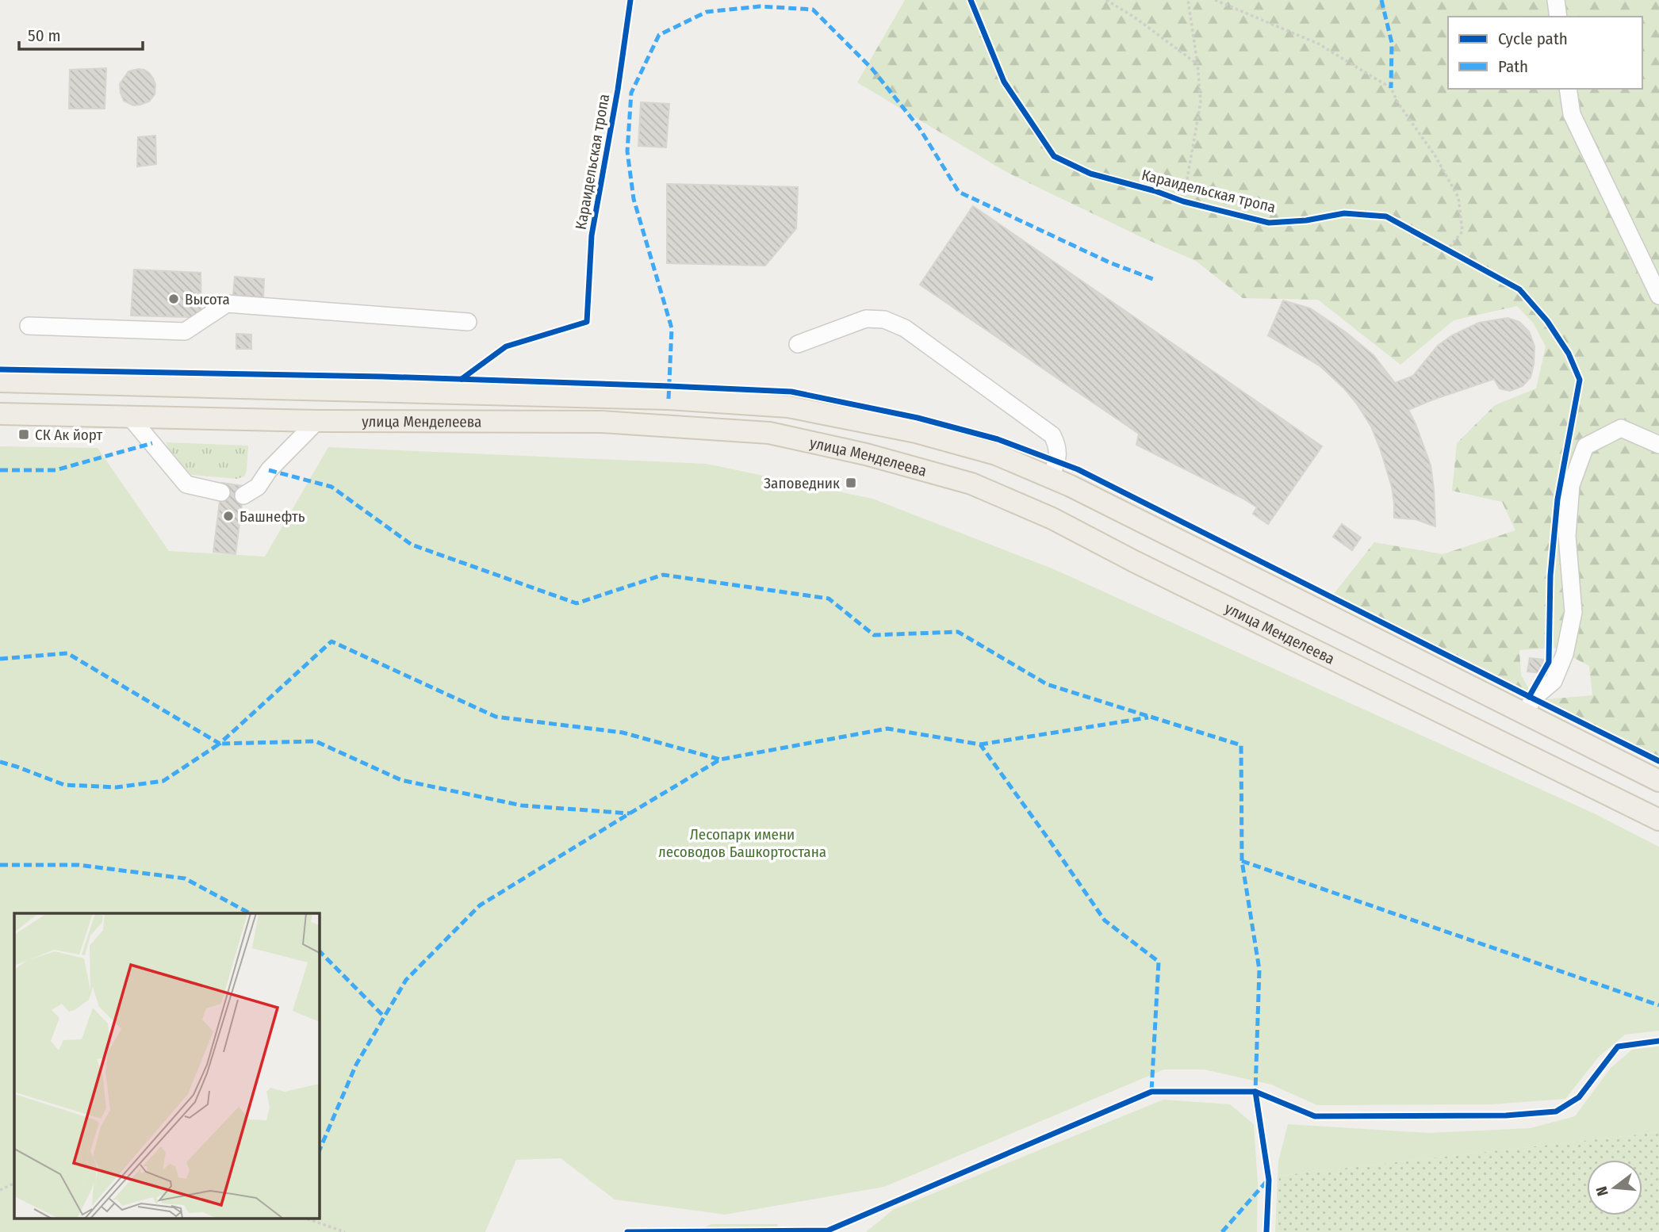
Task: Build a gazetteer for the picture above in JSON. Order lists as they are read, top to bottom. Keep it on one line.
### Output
{"streets":{"main road":["улица Менделеева"],"cycle path":["Караидельская тропа"]},"parks":["Лесопарк имени лесоводов Башкортостана"],"places":{"other":["Высота","Башнефть"],"transit":["СК Ак йорт","Заповедник"]},"legend":["Cycle path","Path"],"scale_bar":"50 m","north":"left"}
